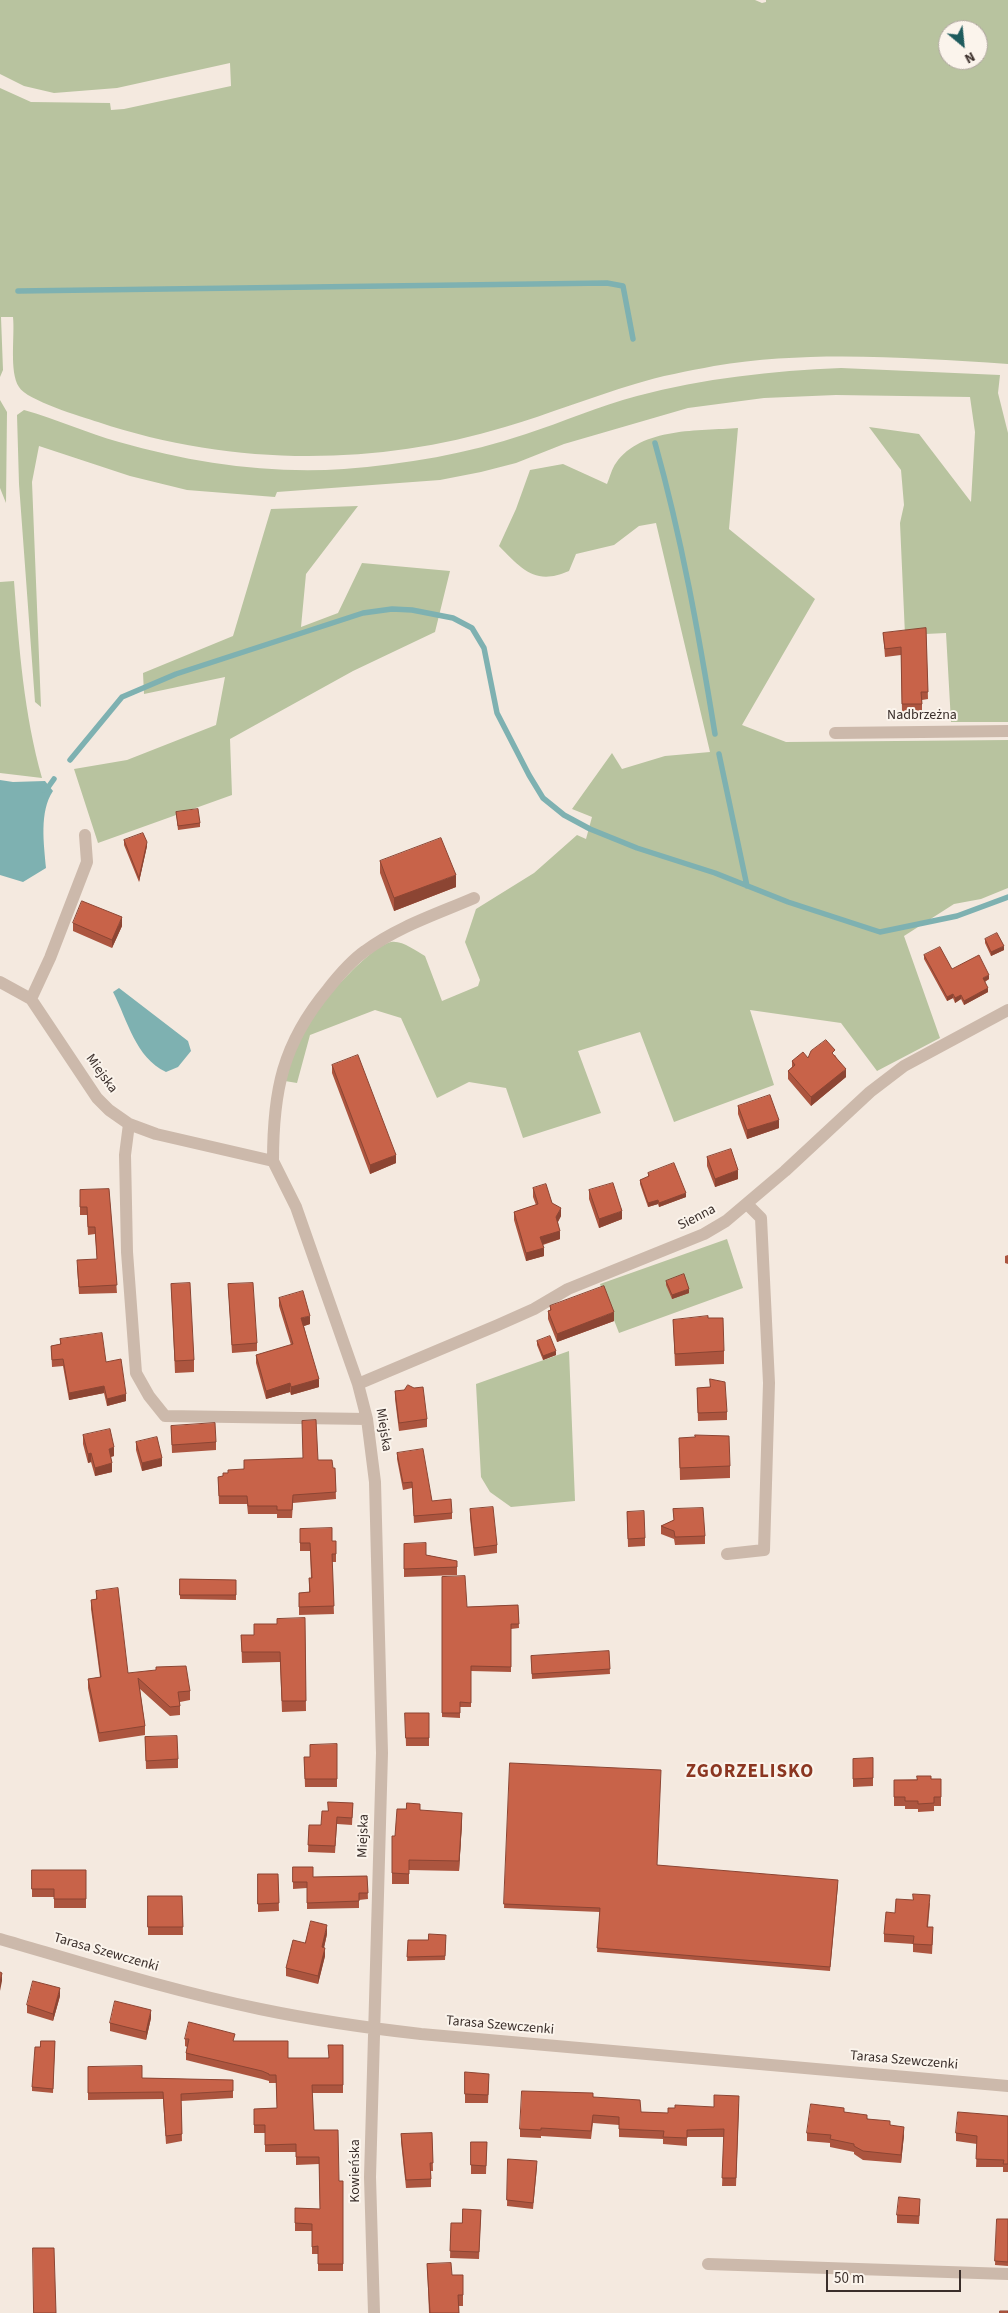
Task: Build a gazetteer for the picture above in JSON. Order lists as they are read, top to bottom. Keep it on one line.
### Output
{"streets":{"street":["Nadbrzeżna","Miejska","Sienna","Tarasa Szewczenki","Kowieńska"]},"crossings":[["Miejska","Sienna"],["Miejska","Tarasa Szewczenki"],["Miejska","Kowieńska"],["Tarasa Szewczenki","Kowieńska"]],"districts":["ZGORZELISKO"],"scale_bar":"50 m","north":"bottom right"}
